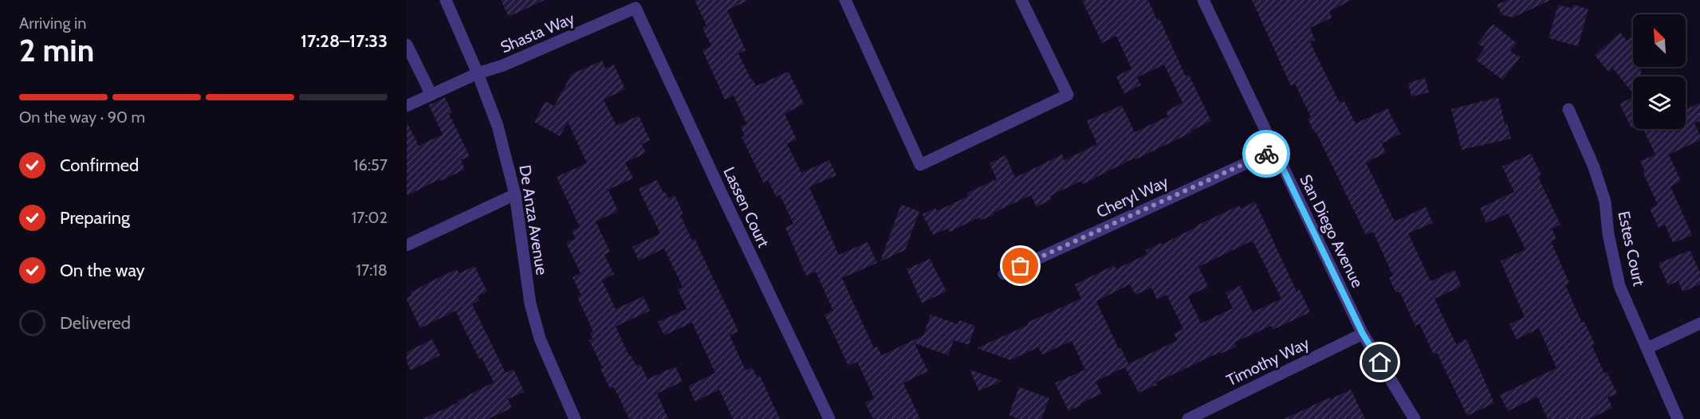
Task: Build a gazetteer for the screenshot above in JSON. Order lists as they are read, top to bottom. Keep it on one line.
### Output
{"streets":{"street":["Shasta Way","Cheryl Way","Lassen Court","De Anza Avenue","San Diego Avenue","Estes Court","Timothy Way"]},"crossings":[["Shasta Way","Lassen Court"],["Shasta Way","De Anza Avenue"],["Cheryl Way","San Diego Avenue"],["San Diego Avenue","Timothy Way"]],"north":"top left","page":{"heading":["2 min","Arriving in","17:28–17:33"],"bar":"On the way · 90 m","list":[["Confirmed","16:57"],["Preparing","17:02"],["On the way","17:18"],"Delivered"]}}
